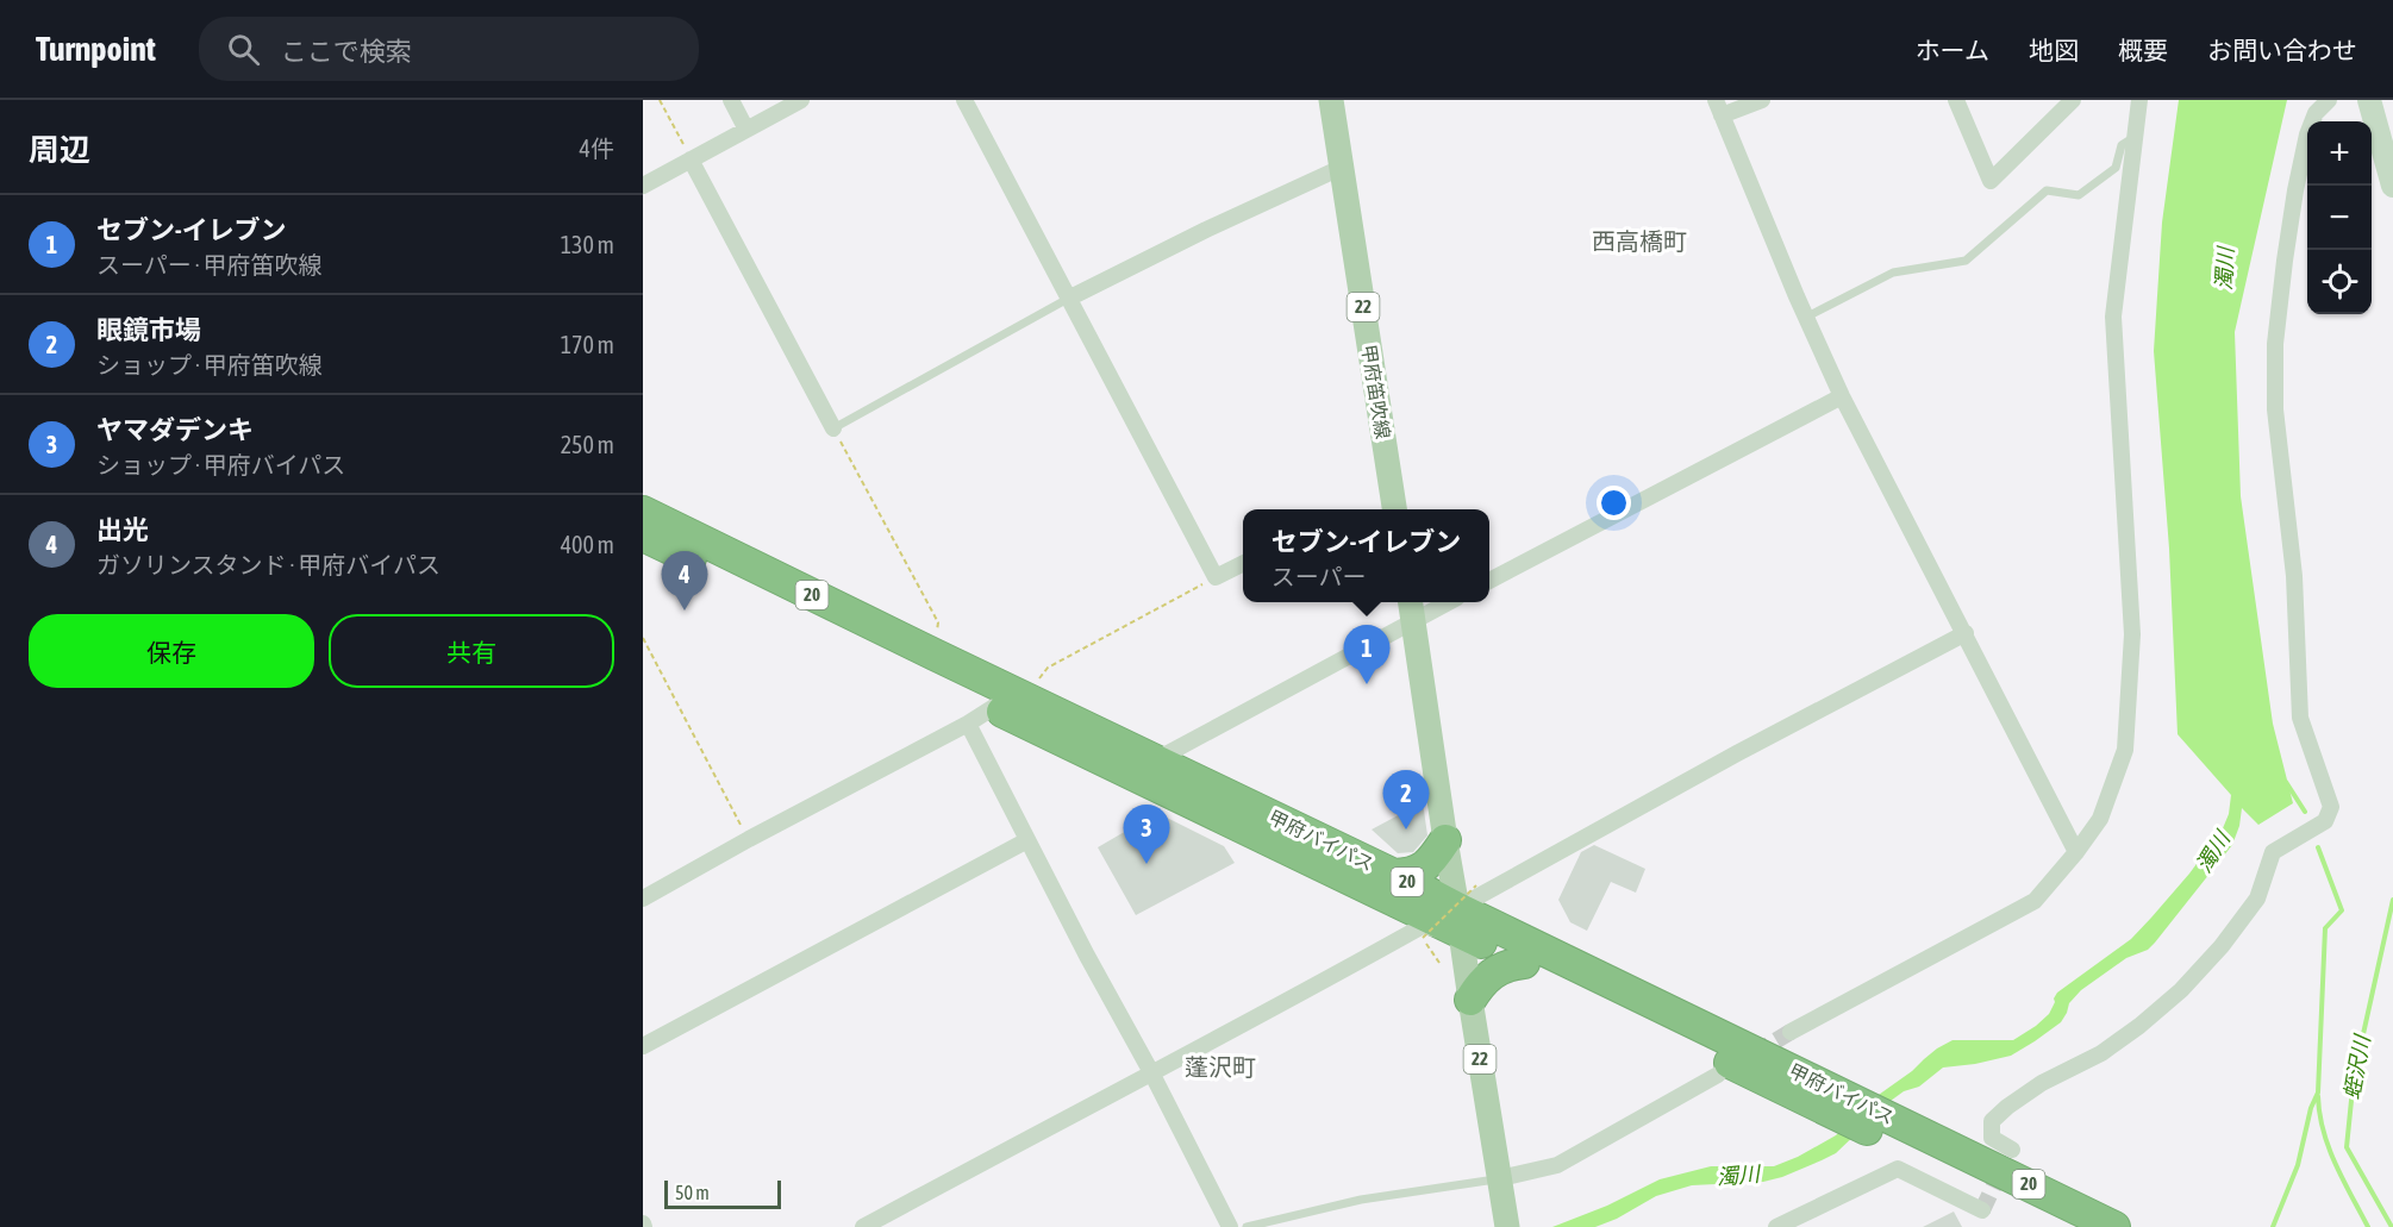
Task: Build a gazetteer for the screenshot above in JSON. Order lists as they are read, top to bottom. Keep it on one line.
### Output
{"streets":{"highway":["20","甲府バイパス"],"main road":["22","甲府笛吹線"]},"crossings":[["22","甲府バイパス"]],"districts":["西高橋町","蓬沢町"],"water":["濁川","蛭沢川"],"scale_bar":"50 m","page":{"header":"Turnpoint","search":"ここで検索","nav":["ホーム","地図","概要","お問い合わせ"],"heading":["周辺","4件"],"map_buttons":["+","−"],"list":[{"mark":"1","name":"セブン-イレブン","note":"スーパー · 甲府笛吹線","value":"130 m"},{"mark":"2","name":"眼鏡市場","note":"ショップ · 甲府笛吹線","value":"170 m"},{"mark":"3","name":"ヤマダデンキ","note":"ショップ · 甲府バイパス","value":"250 m"},{"mark":"4","name":"出光","note":"ガソリンスタンド · 甲府バイパス","value":"400 m"}],"popup":["セブン-イレブン","スーパー"],"pins":["4","1","2","3"],"buttons":["保存","共有"],"scale":"50 m"}}
